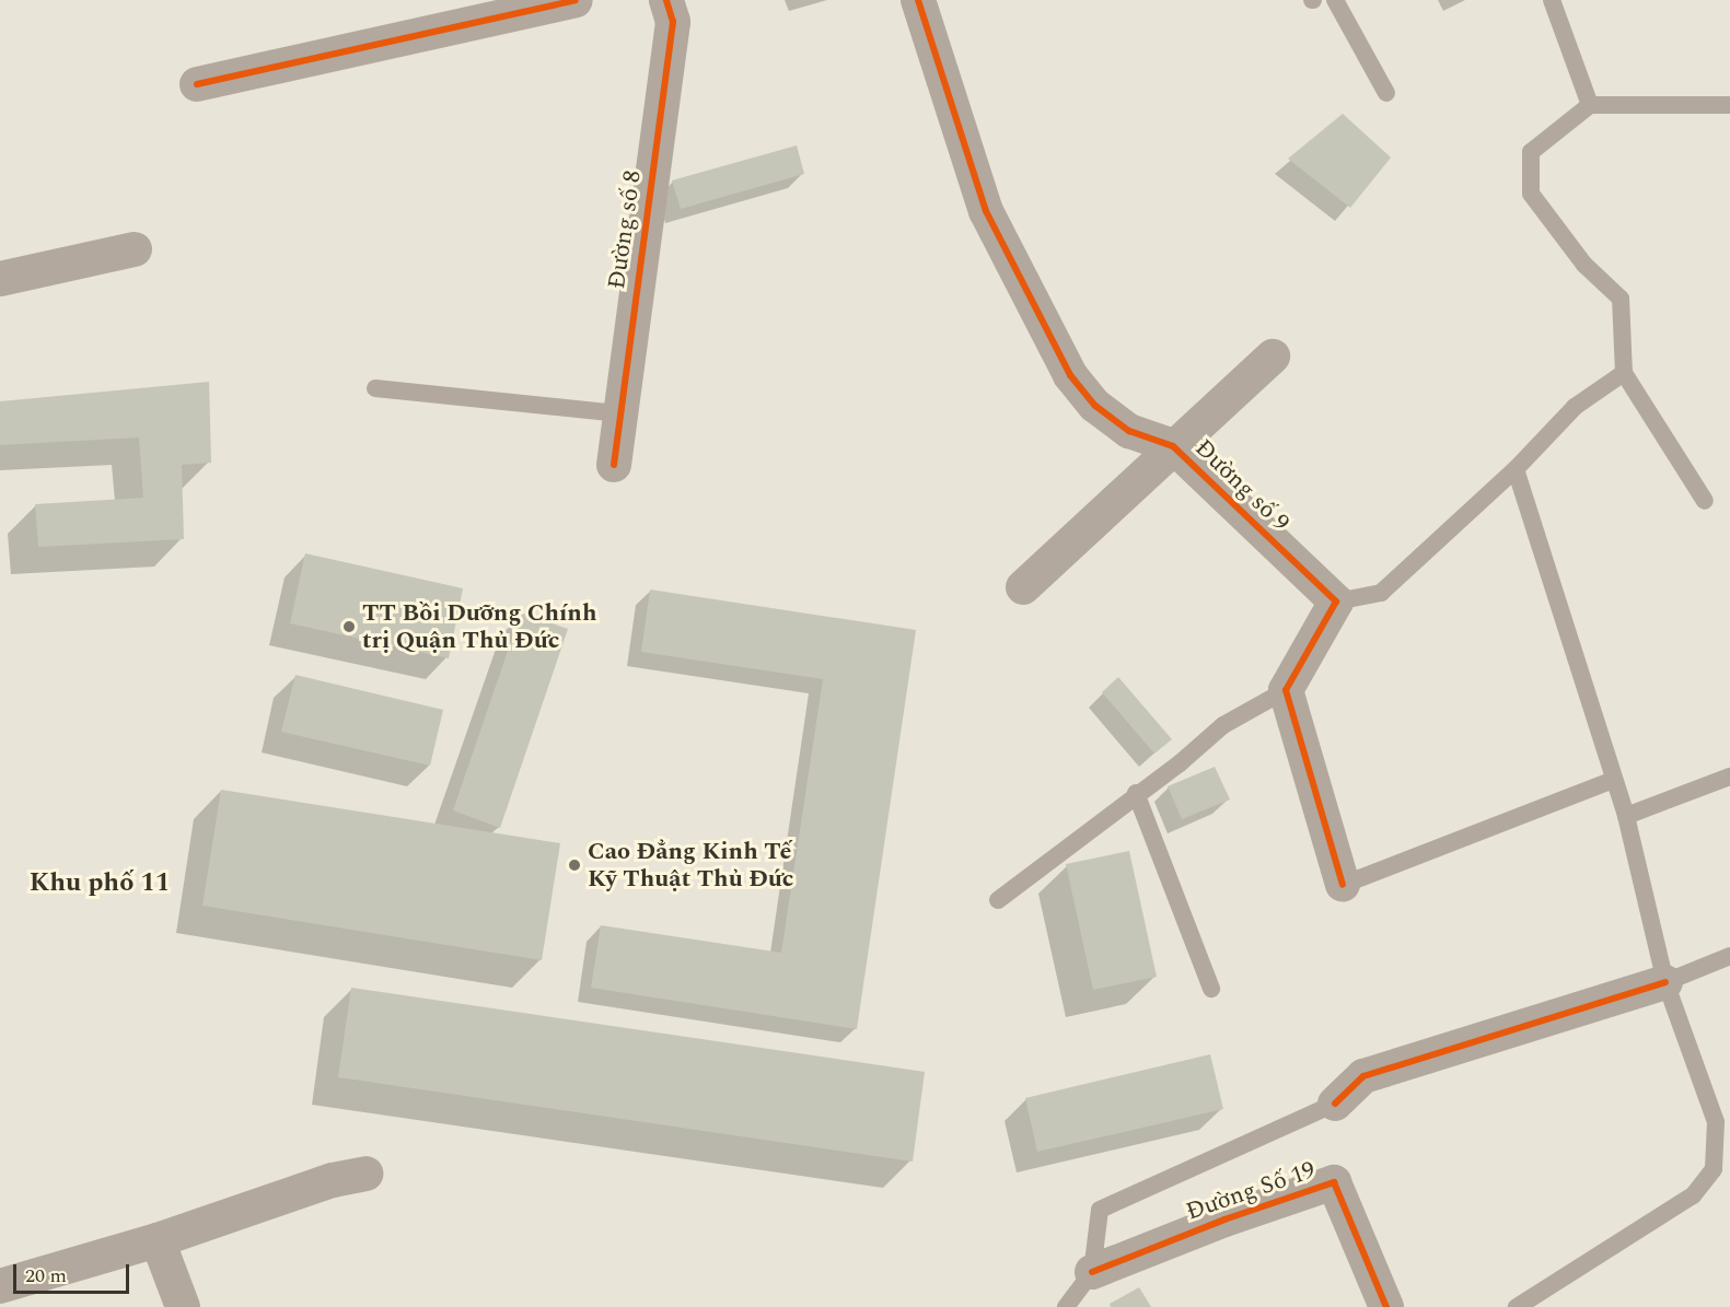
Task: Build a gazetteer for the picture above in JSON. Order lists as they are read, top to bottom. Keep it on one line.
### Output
{"streets":{"street":["Đường số 8","Đường số 9","Đường Số 19"]},"districts":["Khu phố 11"],"places":["TT Bồi Dưỡng Chính trị Quận Thủ Đức","Cao Đẳng Kinh Tế Kỹ Thuật Thủ Đức"],"scale_bar":"20 m"}
